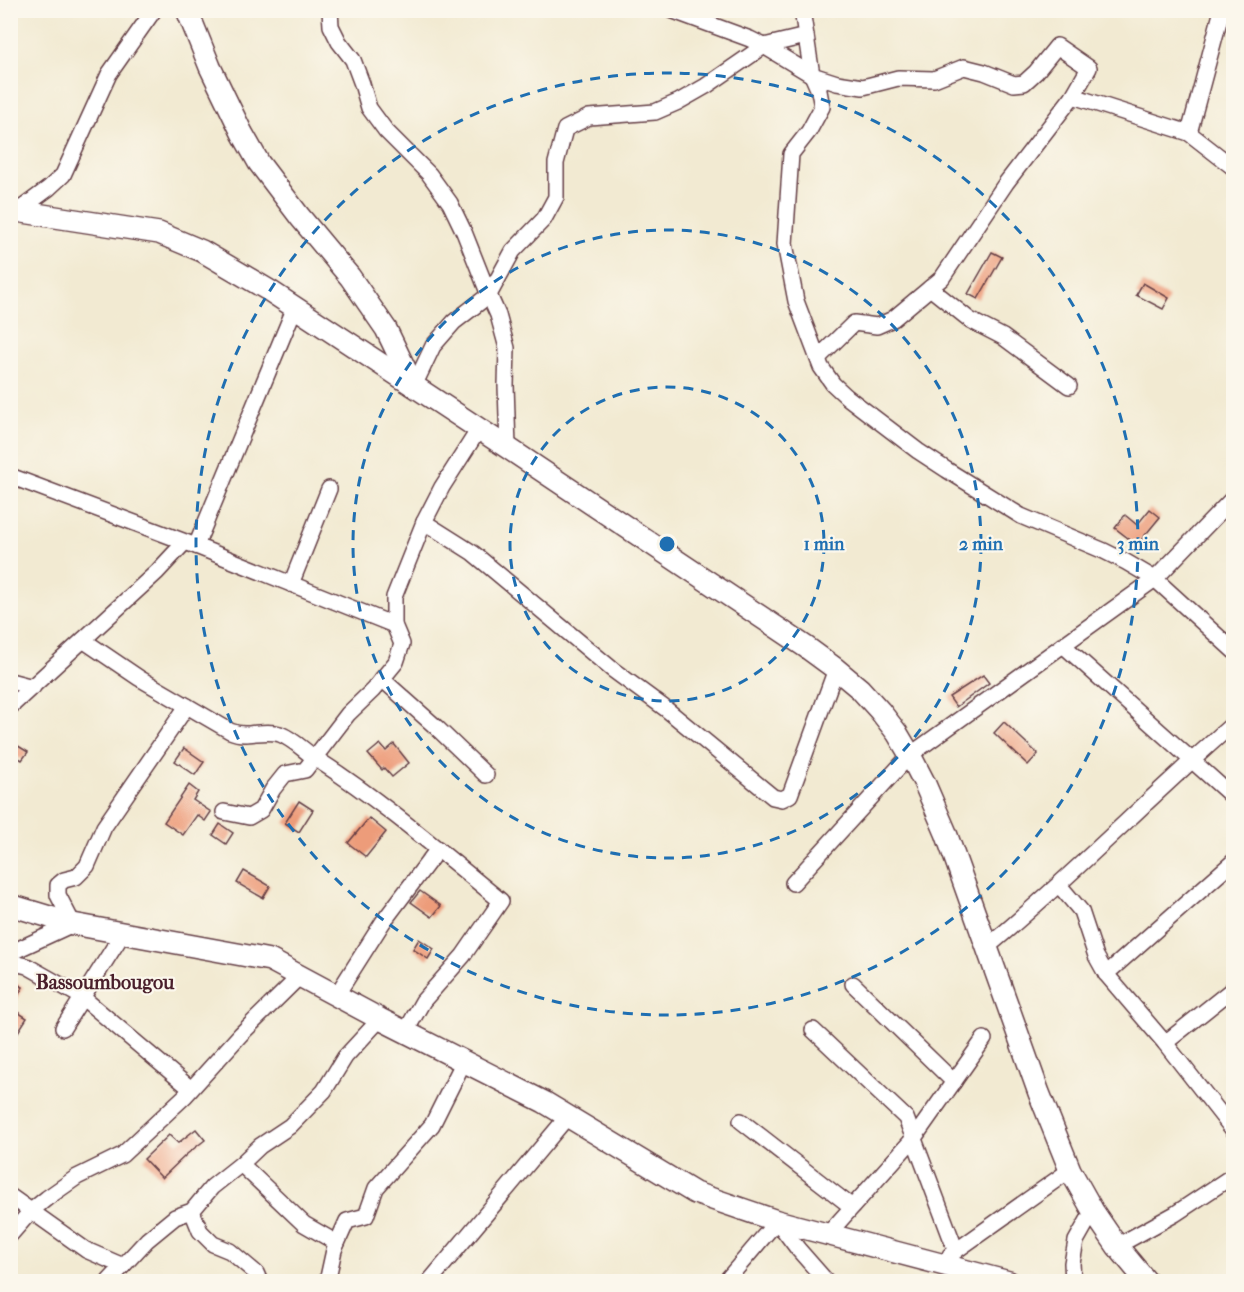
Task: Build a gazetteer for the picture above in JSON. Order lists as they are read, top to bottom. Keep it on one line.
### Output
{"districts":["Bassoumbougou"],"rings":["1 min","2 min","3 min"]}
